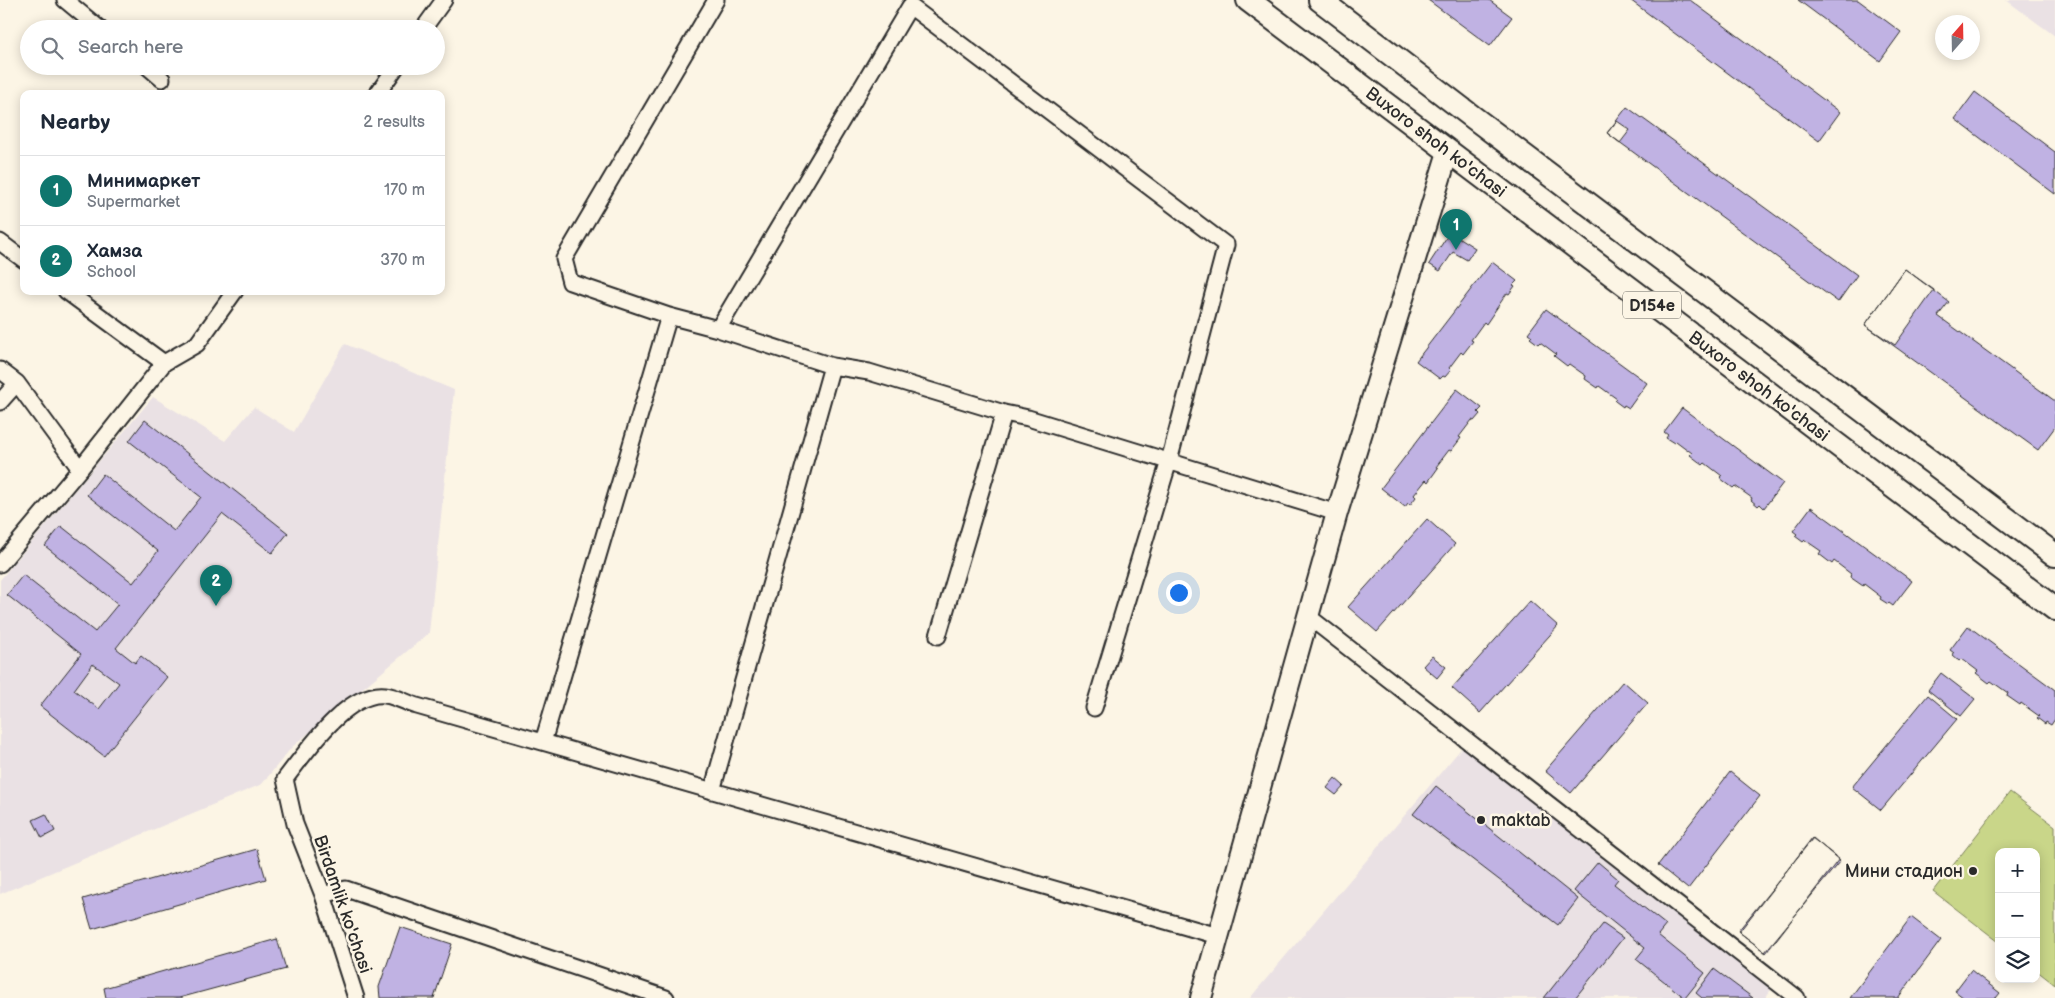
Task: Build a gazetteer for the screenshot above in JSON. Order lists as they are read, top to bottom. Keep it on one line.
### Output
{"streets":{"main road":["Buxoro shoh ko'chasi","D154e"],"street":["Birdamlik ko'chasi"]},"places":["maktab","Мини стадион"],"north":"top","page":{"search":"Search here","heading":["Nearby","2 results"],"list":[{"mark":"1","name":"Минимаркет","note":"Supermarket","value":"170 m"},{"mark":"2","name":"Хамза","note":"School","value":"370 m"}],"pins":["1","2"],"map_buttons":["+","−"]}}
